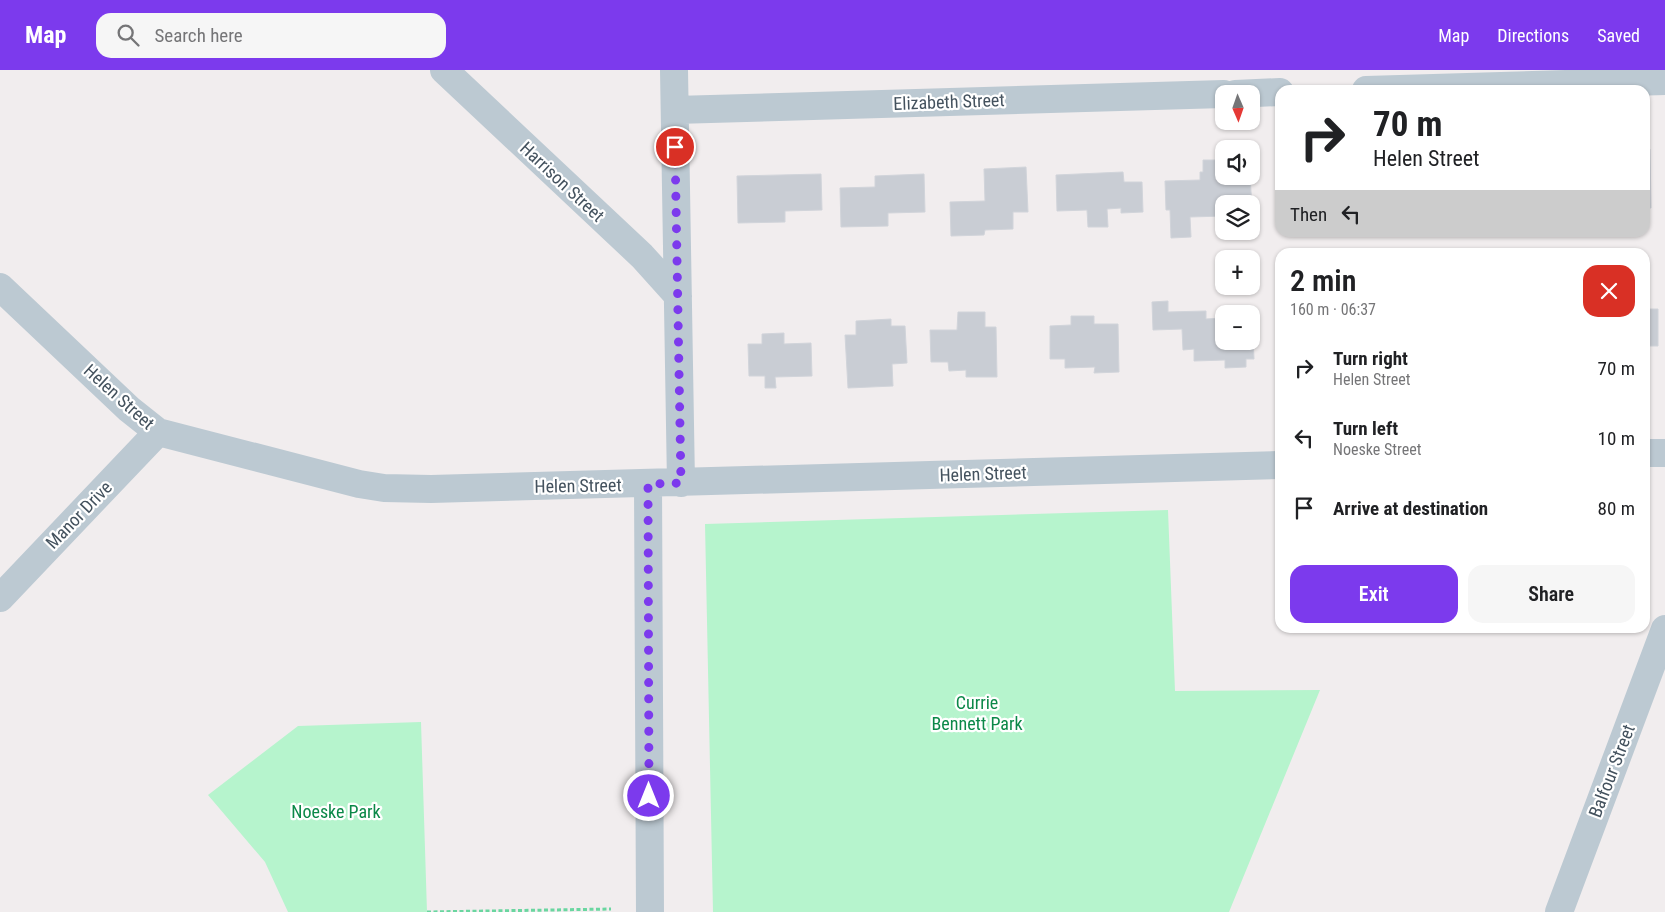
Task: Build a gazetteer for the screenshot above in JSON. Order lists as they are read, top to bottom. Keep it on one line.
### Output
{"streets":{"street":["Elizabeth Street","Harrison Street","Helen Street","Manor Drive","Balfour Street"]},"crossings":[["Helen Street","Manor Drive"]],"parks":["Currie Bennett Park","Noeske Park"],"north":"bottom","page":{"header":"Map","search":"Search here","nav":["Map","Directions","Saved"],"map_buttons":["+","−"],"turn":["70 m","Helen Street"],"then":"Then","heading":["2 min","160 m · 06:37"],"list":[{"name":"Turn right","note":"Helen Street","value":"70 m"},{"name":"Turn left","note":"Noeske Street","value":"10 m"},{"name":"Arrive at destination","value":"80 m"}],"buttons":["Exit","Share"]}}
